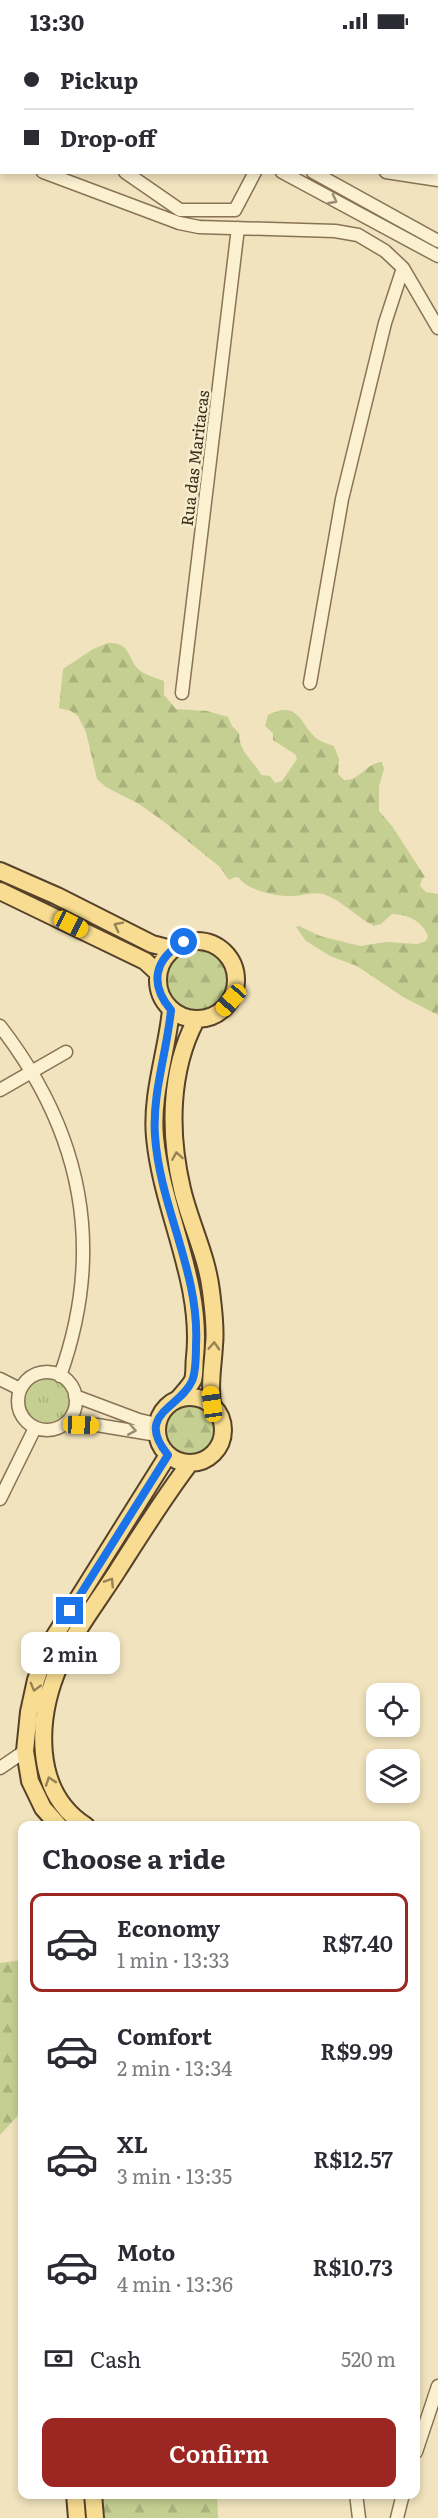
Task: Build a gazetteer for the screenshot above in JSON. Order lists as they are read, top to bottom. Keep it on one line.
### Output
{"streets":{"street":["Rua das Maritacas"]},"page":{"status":"13:30","banner":["Pickup","Drop-off"],"bubble":"2 min","heading":"Choose a ride","list":[{"name":"Economy","note":"1 min · 13:33","value":"R$7.40"},{"name":"Comfort","note":"2 min · 13:34","value":"R$9.99"},{"name":"XL","note":"3 min · 13:35","value":"R$12.57"},{"name":"Moto","note":"4 min · 13:36","value":"R$10.73"}],"pay":["Cash","520 m"],"buttons":"Confirm"}}
